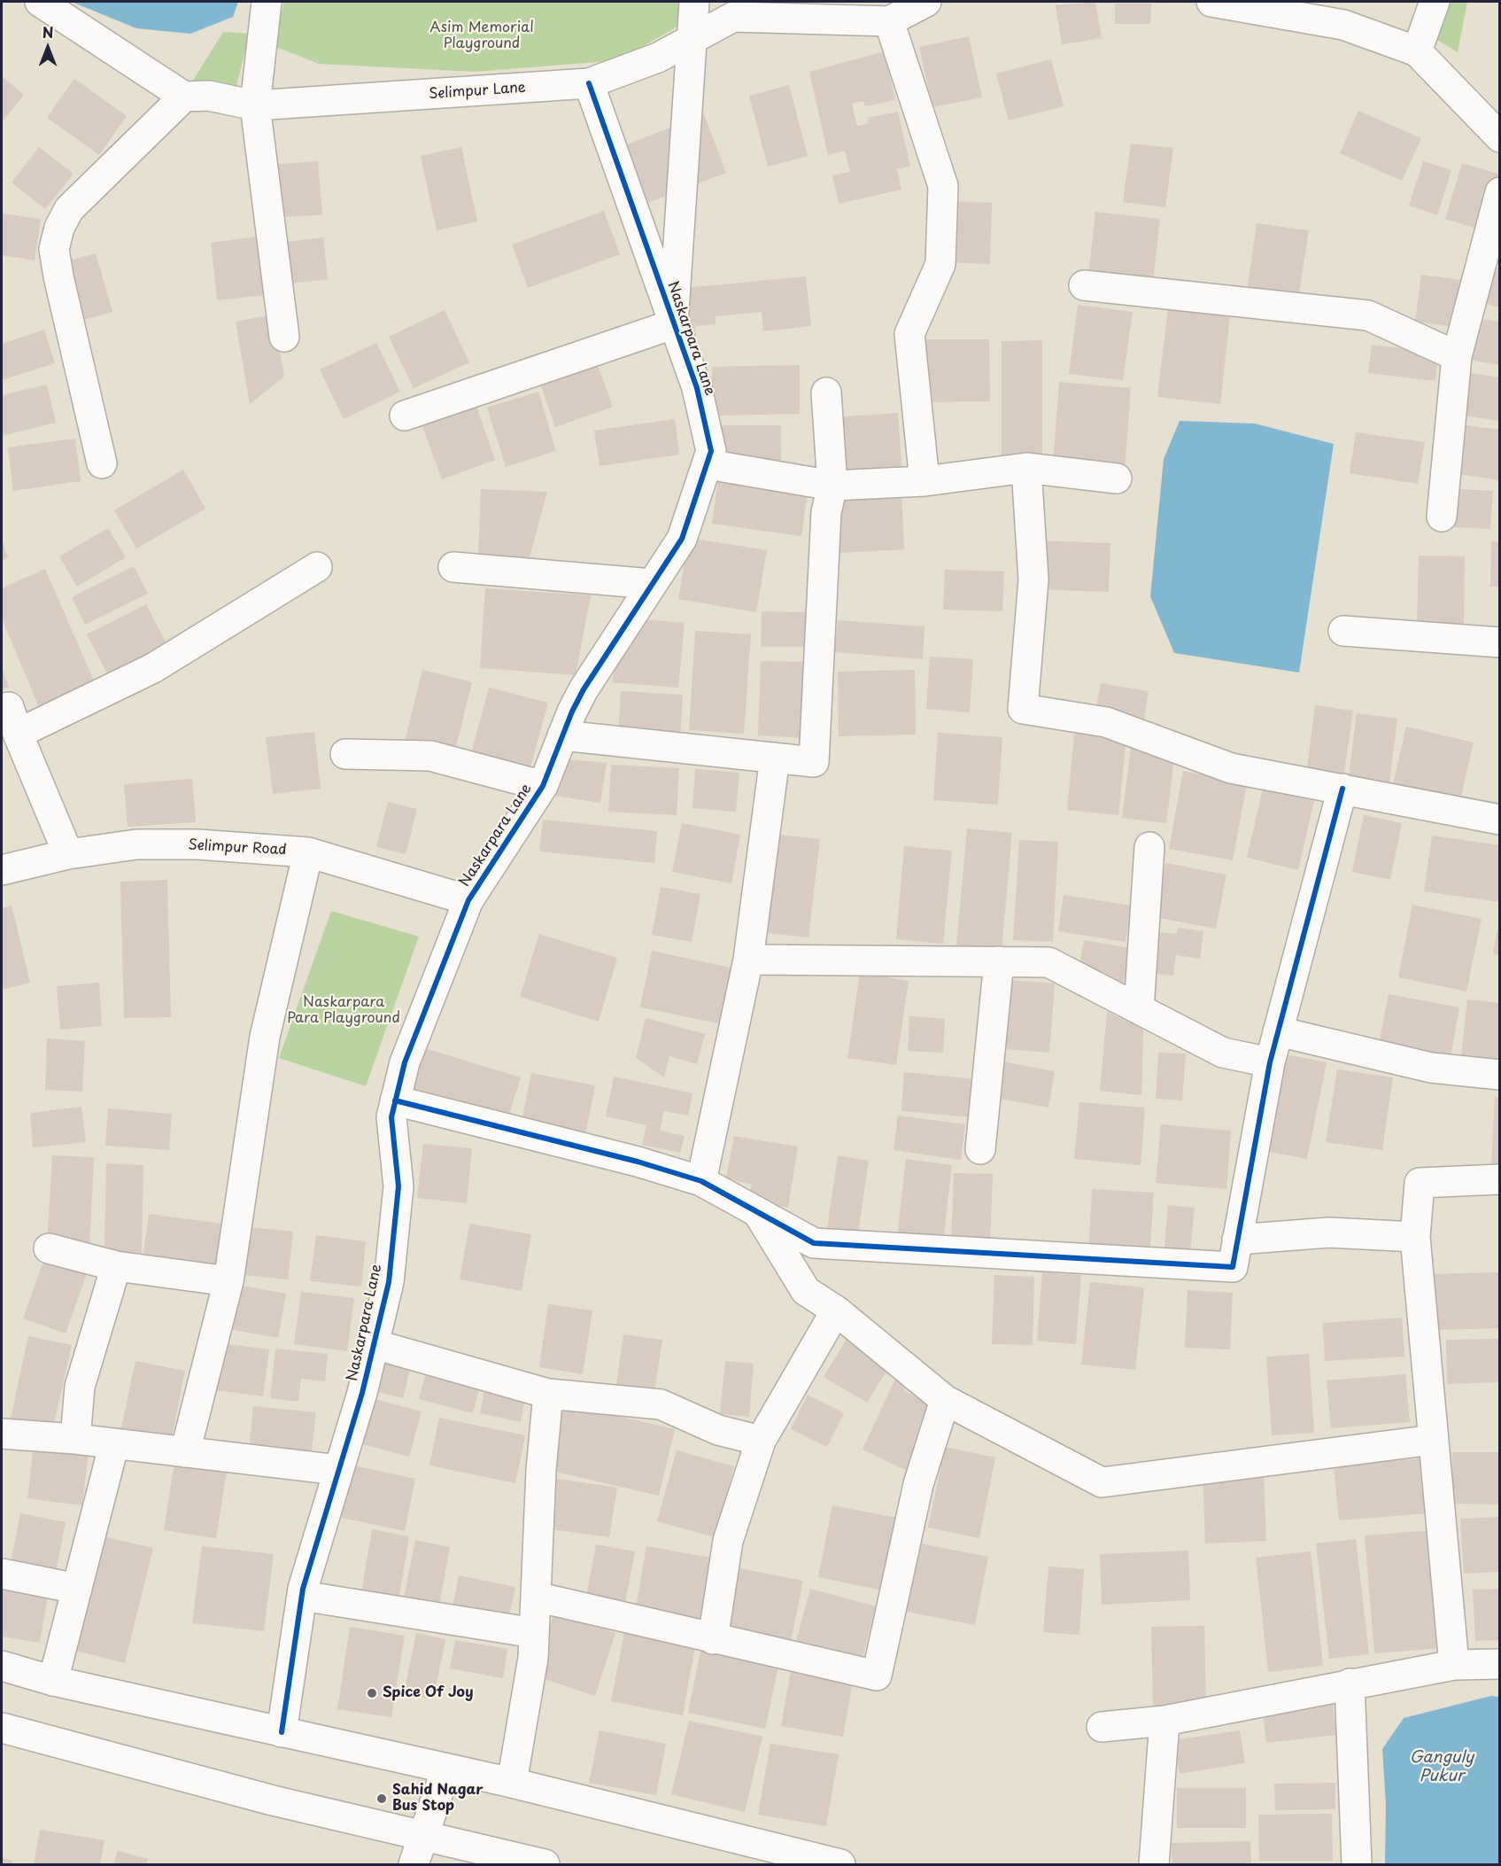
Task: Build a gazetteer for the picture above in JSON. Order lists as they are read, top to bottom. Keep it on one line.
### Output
{"streets":{"street":["Selimpur Lane","Naskarpara Lane","Selimpur Road"]},"crossings":[["Selimpur Lane","Naskarpara Lane"],["Naskarpara Lane","Selimpur Road"]],"water":["Ganguly Pukur"],"parks":["Asim Memorial Playground","Naskarpara Para Playground"],"places":["Spice Of Joy","Sahid Nagar Bus Stop"],"north":"top"}
